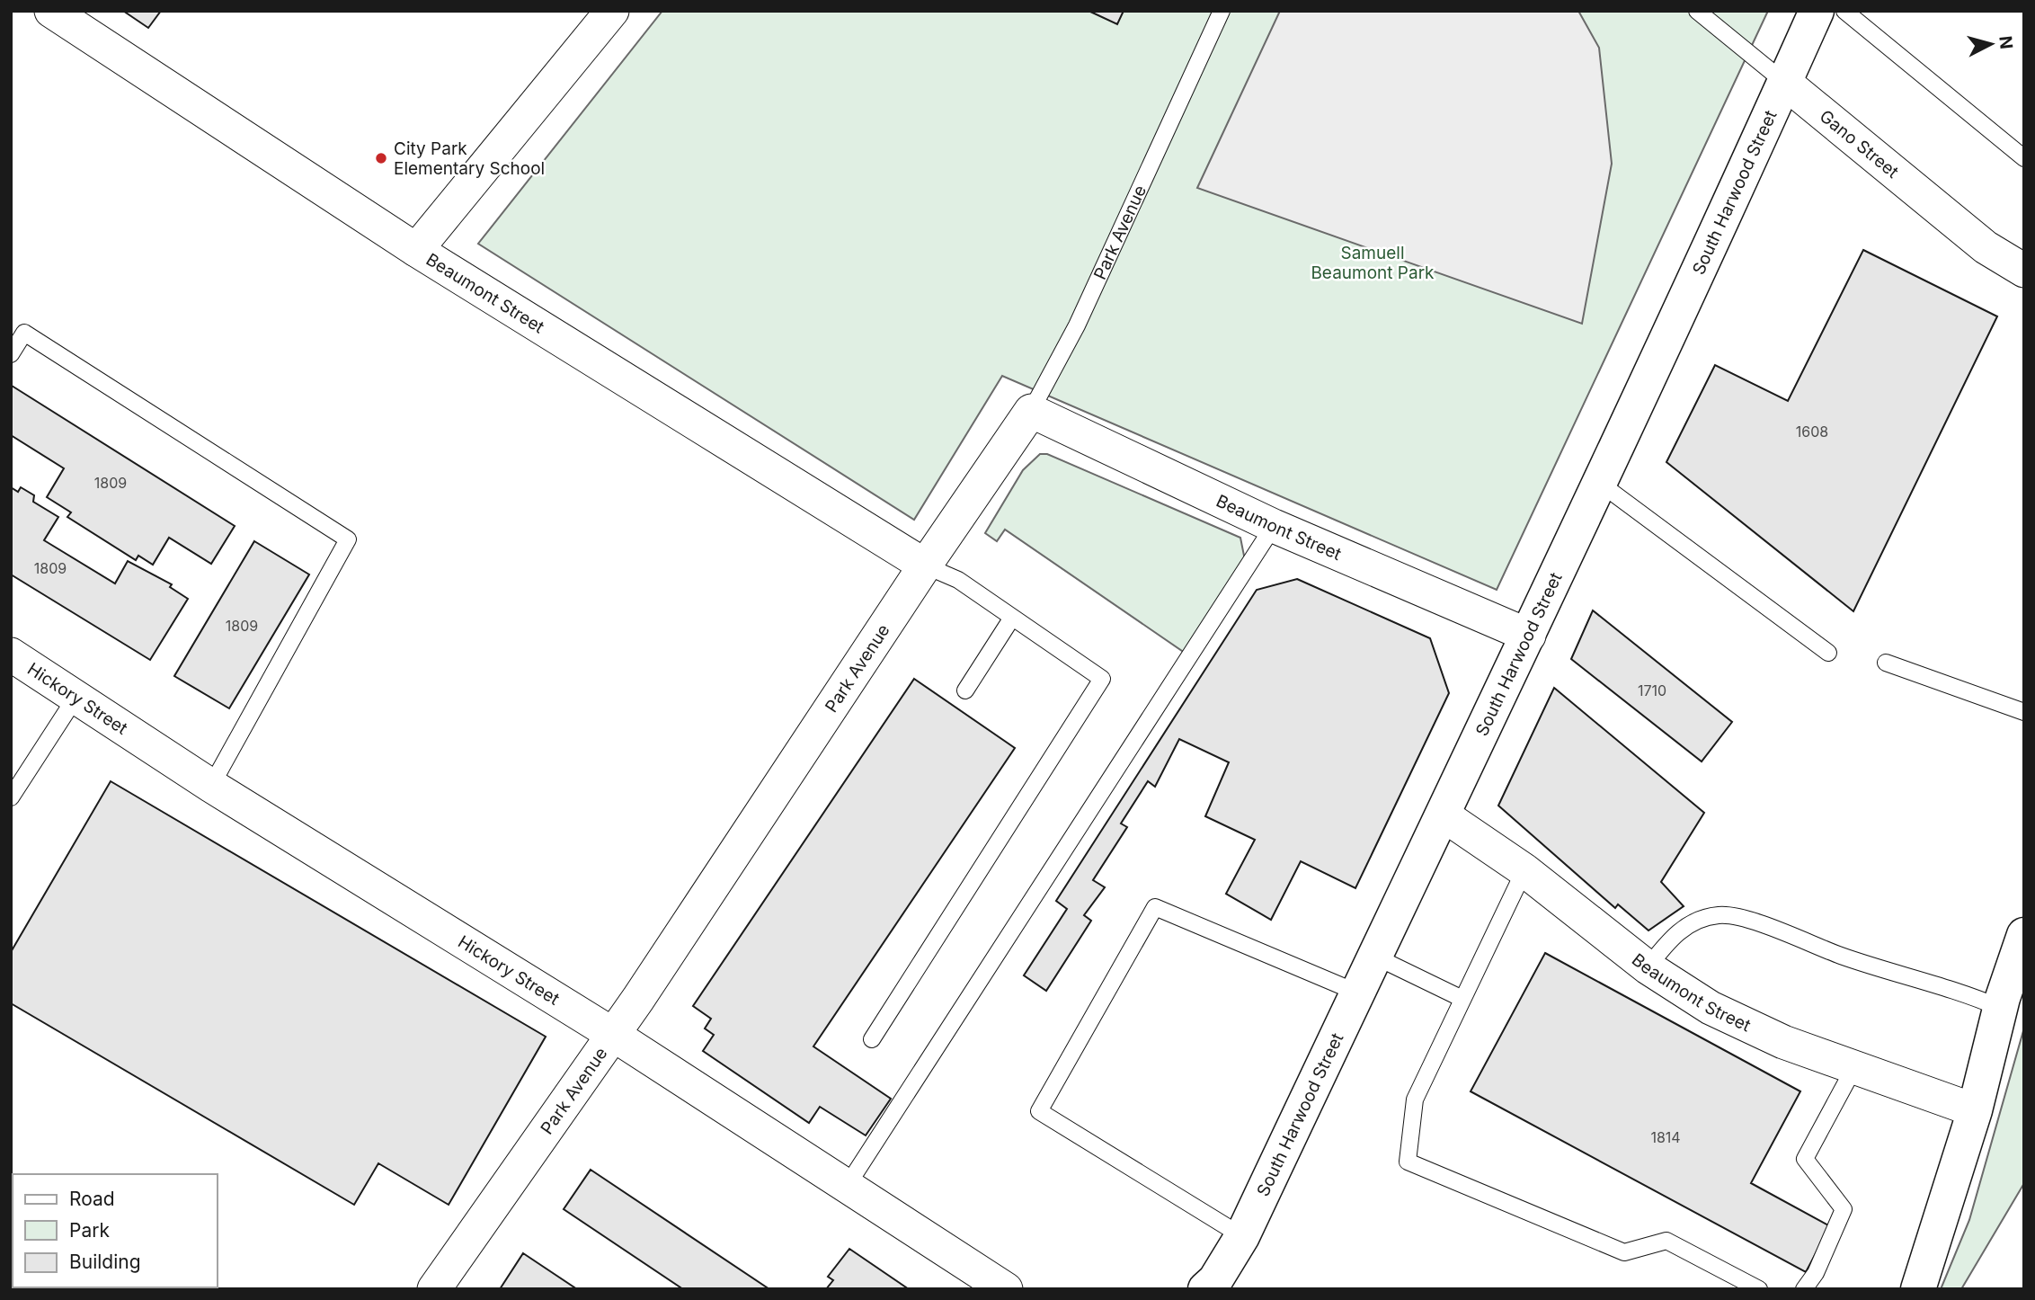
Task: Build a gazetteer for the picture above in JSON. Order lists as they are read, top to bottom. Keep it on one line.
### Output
{"streets":{"main road":["South Harwood Street"],"street":["Gano Street","Park Avenue","Beaumont Street","Hickory Street"]},"crossings":[["Gano Street","South Harwood Street"],["South Harwood Street","Beaumont Street"],["Park Avenue","Beaumont Street"],["Park Avenue","Hickory Street"]],"parks":["Samuell Beaumont Park"],"places":["City Park Elementary School"],"house_numbers":["1608","1809","1809","1809","1710","1814"],"legend":["Road","Park","Building"],"north":"right"}
